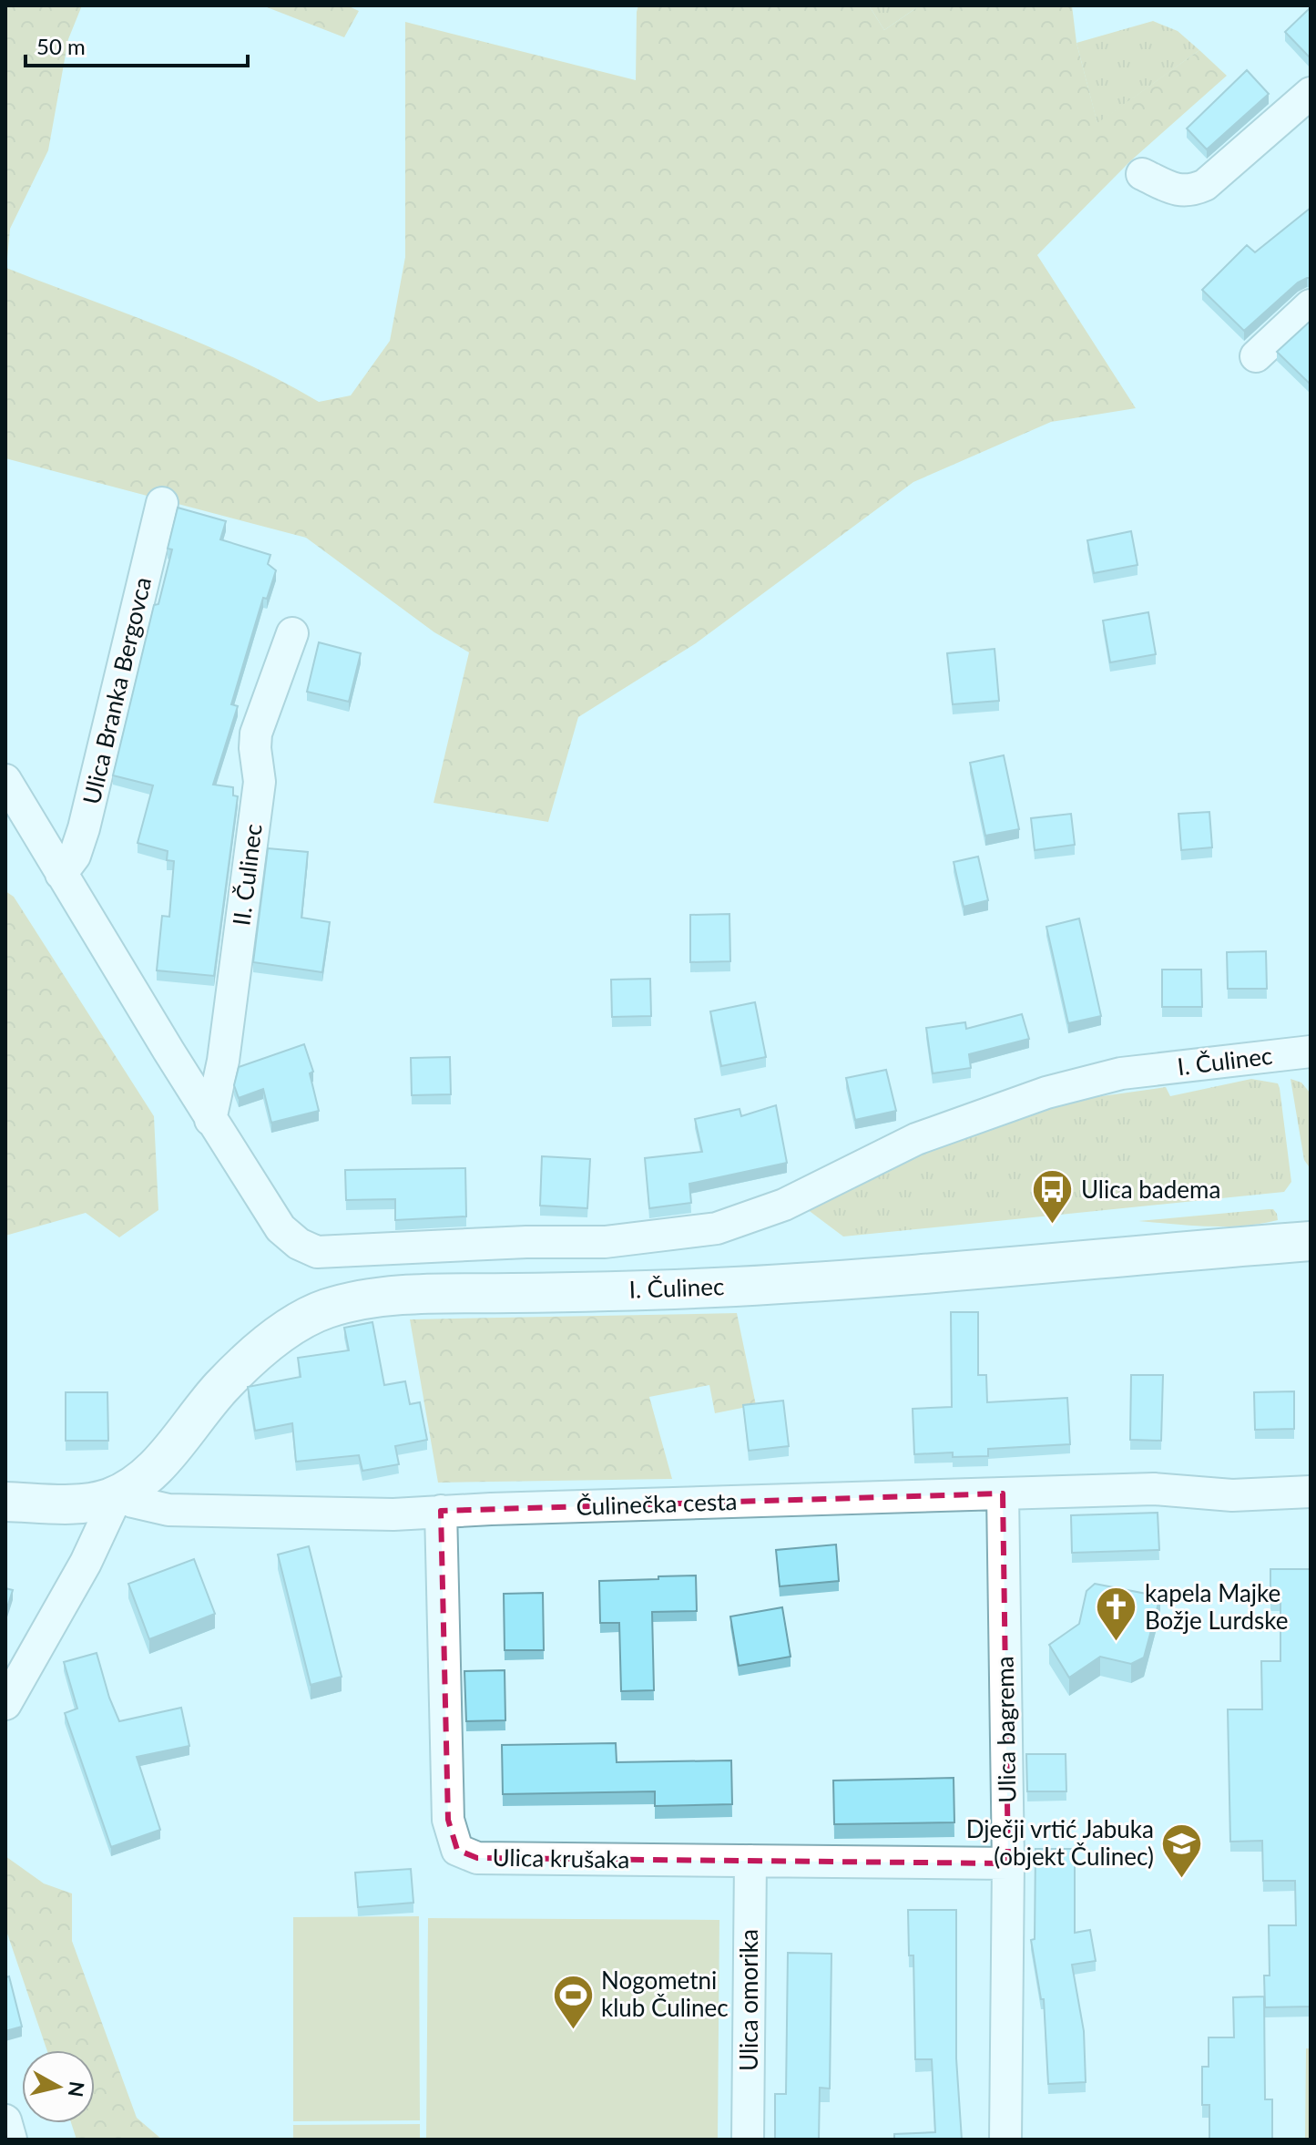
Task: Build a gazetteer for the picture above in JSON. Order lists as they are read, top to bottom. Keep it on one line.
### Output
{"streets":{"street":["Ulica Branka Bergovca","II. Čulinec","I. Čulinec","Čulinečka cesta","Ulica bagrema","Ulica krušaka","Ulica omorika"]},"crossings":[["II. Čulinec","I. Čulinec"],["I. Čulinec","Čulinečka cesta"],["Čulinečka cesta","Ulica bagrema"],["Čulinečka cesta","Ulica krušaka"],["Ulica bagrema","Ulica krušaka"],["Ulica krušaka","Ulica omorika"]],"places":{"bus stop":["Ulica badema"],"church":["kapela Majke Božje Lurdske"],"school or university":["Dječji vrtić Jabuka (objekt Čulinec)"],"sports":["Nogometni klub Čulinec"]},"scale_bar":"50 m","north":"right"}
